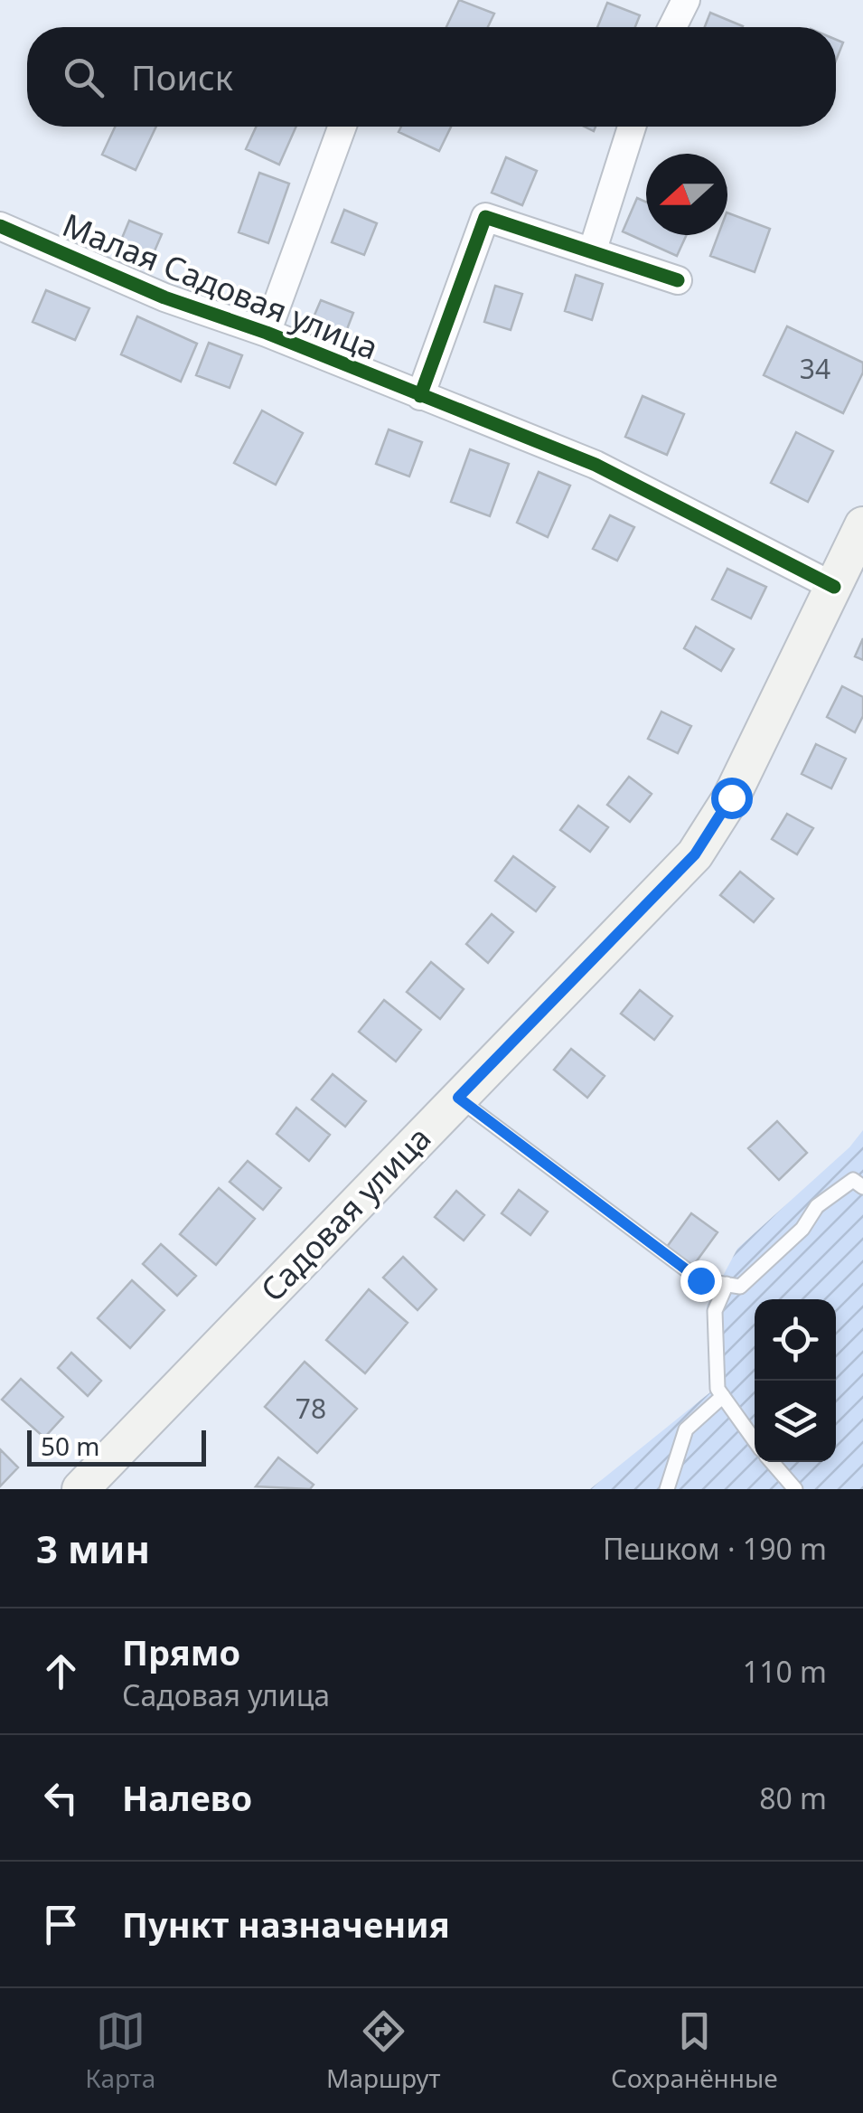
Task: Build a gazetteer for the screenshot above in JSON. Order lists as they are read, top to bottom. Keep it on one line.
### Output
{"streets":{"main road":["Садовая улица"],"street":["Малая Садовая улица"]},"crossings":[["Малая Садовая улица","Садовая улица"]],"house_numbers":["34","78"],"scale_bar":"50 m","north":"left","page":{"search":"Поиск","scale":"50 m","heading":["3 мин","Пешком · 190 m"],"list":[["Прямо","Садовая улица","110 m"],["Налево","80 m"],"Пункт назначения"],"nav":["Карта","Маршрут","Сохранённые"]}}
